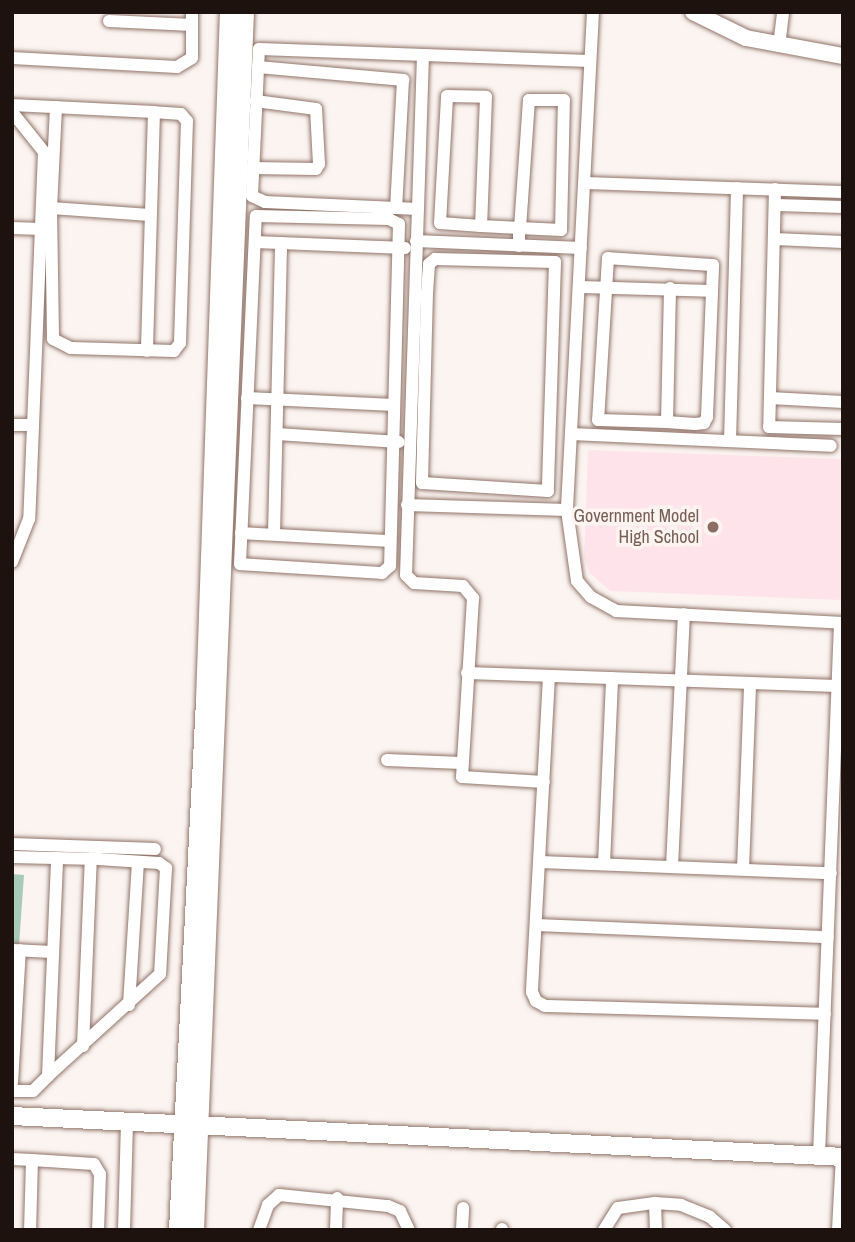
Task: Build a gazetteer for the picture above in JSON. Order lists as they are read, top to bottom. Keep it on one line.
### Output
{"places":["Government Model High School"]}
